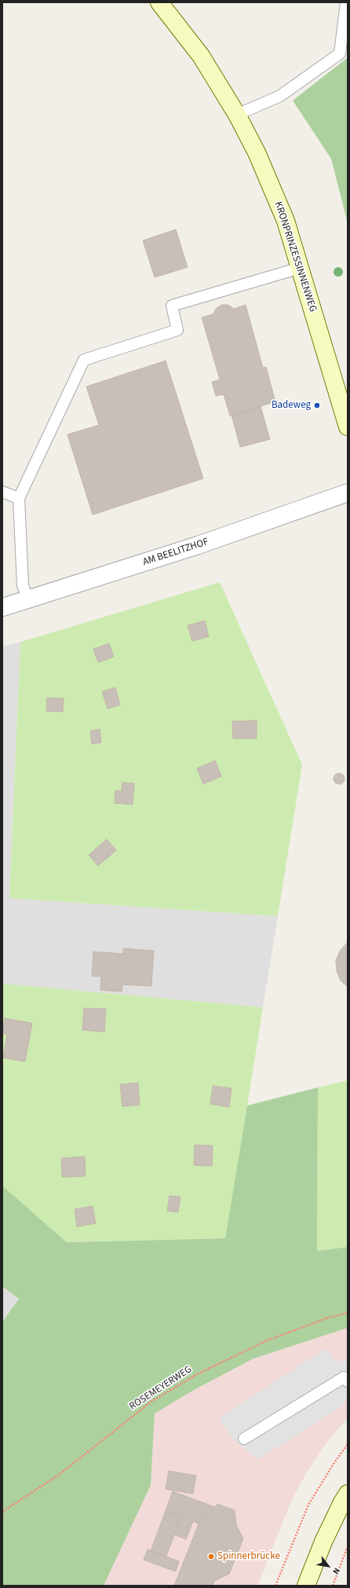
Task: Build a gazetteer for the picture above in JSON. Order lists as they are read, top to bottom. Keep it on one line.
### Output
{"streets":{"main road":["KRONPRINZESSINNENWEG"],"street":["AM BEELITZHOF"],"path":["ROSEMEYERWEG"]},"places":["Badeweg","Spinnerbrücke"],"north":"bottom right"}
